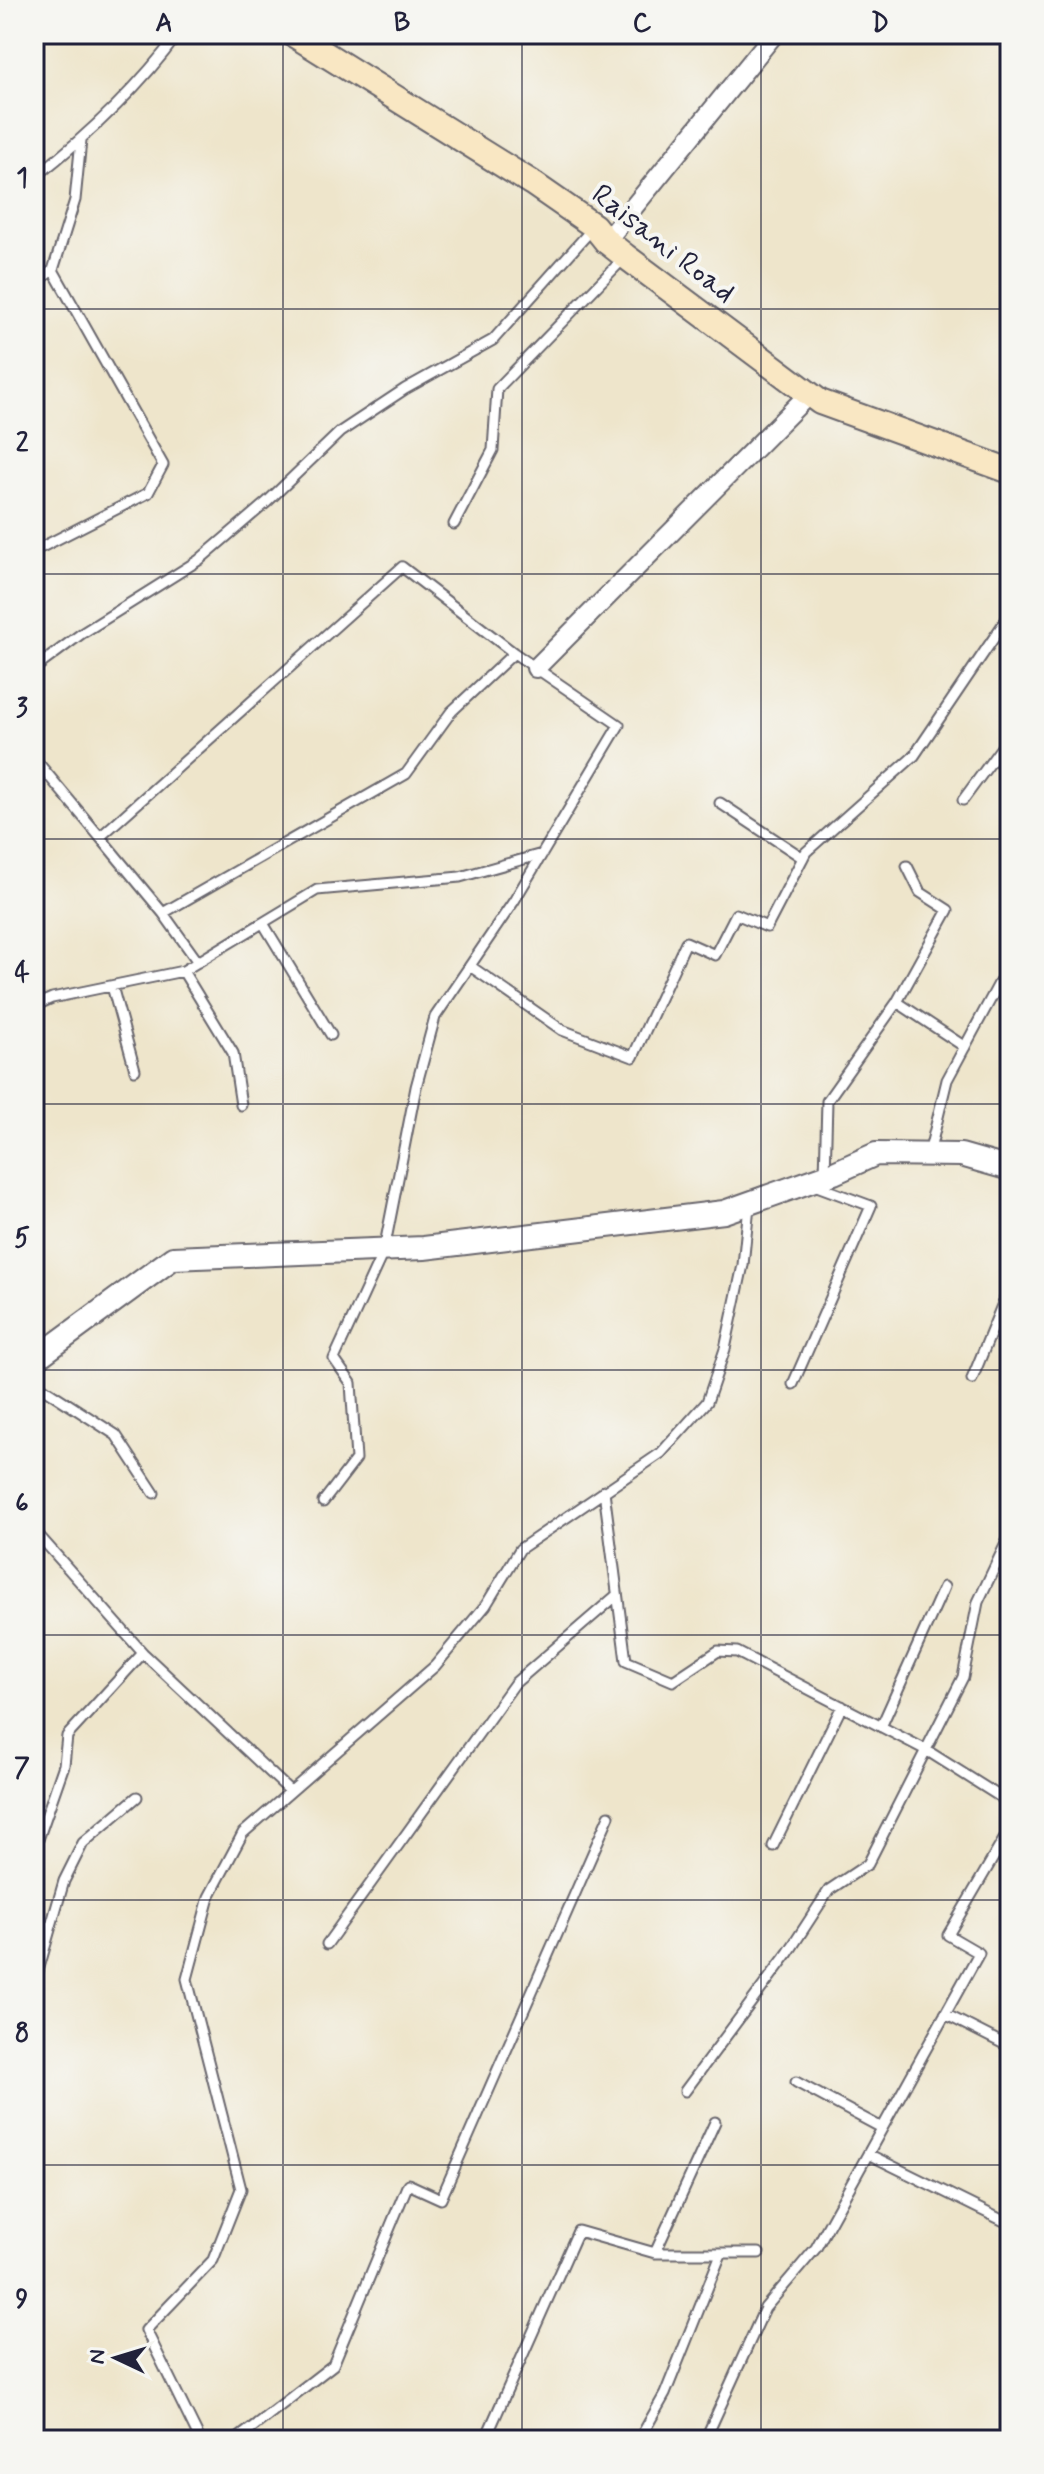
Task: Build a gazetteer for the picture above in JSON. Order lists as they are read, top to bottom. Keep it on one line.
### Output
{"streets":{"main road":["Raisani Road"]},"north":"left","grid":{"columns":["A","B","C","D"],"rows":["1","2","3","4","5","6","7","8","9"]}}
